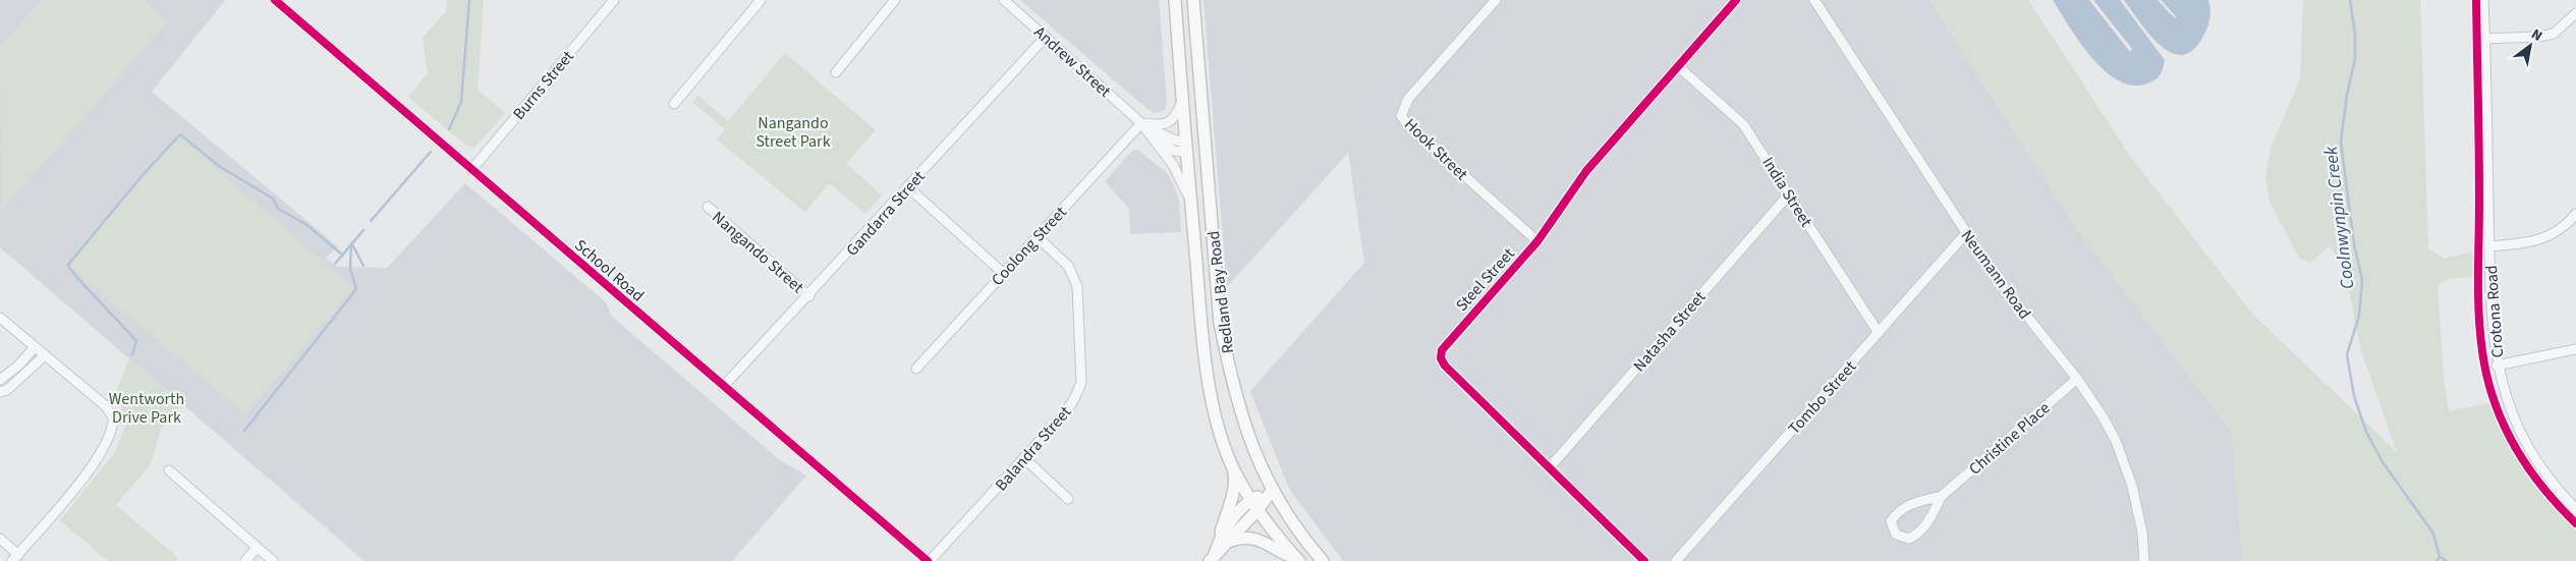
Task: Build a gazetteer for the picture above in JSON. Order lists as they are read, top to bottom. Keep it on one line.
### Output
{"streets":{"main road":["Redland Bay Road"],"street":["Andrew Street","Burns Street","Hook Street","India Street","Gandarra Street","Coolong Street","Nangando Street","School Road","Neumann Road","Steel Street","Crotona Road","Natasha Street","Tombo Street","Christine Place","Balandra Street"]},"crossings":[["Andrew Street","Gandarra Street"],["Andrew Street","Coolong Street"],["Andrew Street","Redland Bay Road"],["Burns Street","School Road"],["Hook Street","Steel Street"],["India Street","Steel Street"],["India Street","Natasha Street"],["India Street","Tombo Street"],["Gandarra Street","Nangando Street"],["Gandarra Street","School Road"],["Coolong Street","Balandra Street"],["School Road","Balandra Street"],["Neumann Road","Tombo Street"],["Neumann Road","Christine Place"],["Steel Street","Natasha Street"]],"water":["Coolnwynpin Creek"],"parks":["Nangando Street Park","Wentworth Drive Park"],"north":"top right"}
